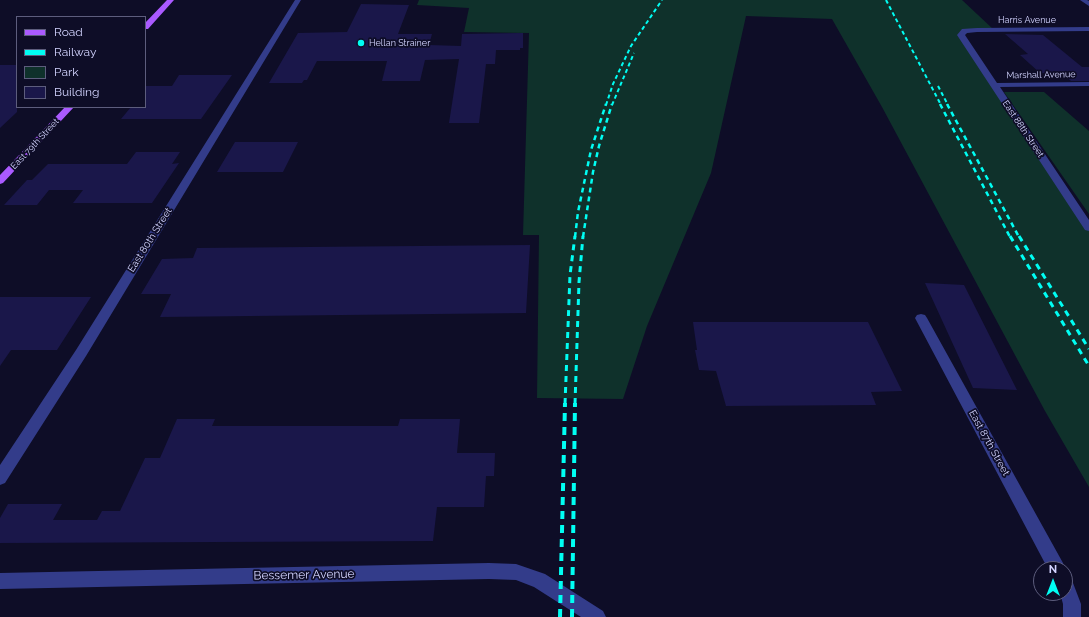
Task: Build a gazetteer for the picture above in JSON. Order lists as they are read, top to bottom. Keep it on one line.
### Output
{"streets":{"main road":["East 79th Street"],"street":["Harris Avenue","Marshall Avenue","East 88th Street","East 80th Street","East 87th Street","Bessemer Avenue"]},"crossings":[["Harris Avenue","East 88th Street"],["Marshall Avenue","East 88th Street"]],"places":["Hellan Strainer"],"legend":["Road","Railway","Park","Building"],"north":"top"}
